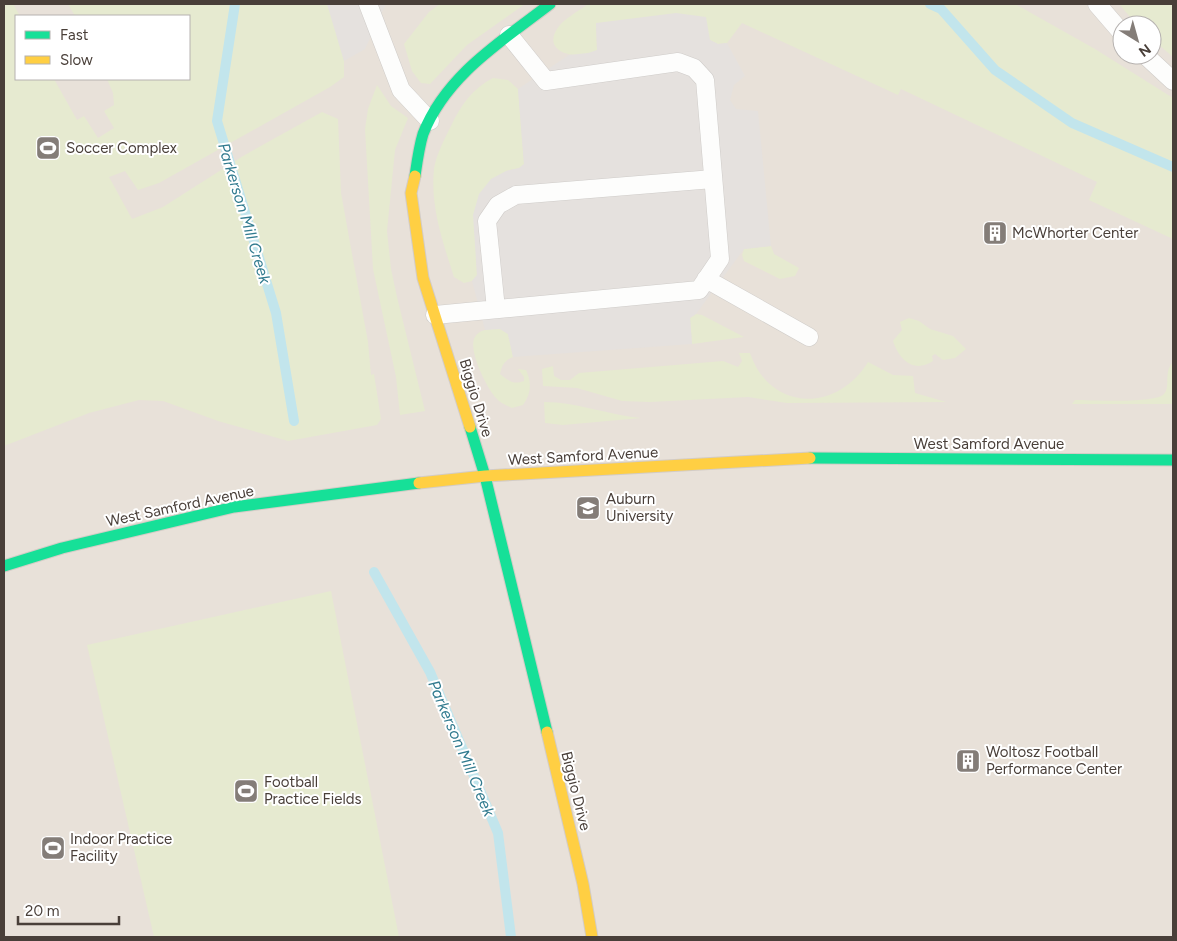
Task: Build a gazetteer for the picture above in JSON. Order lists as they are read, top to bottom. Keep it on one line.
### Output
{"streets":{"street":["Biggio Drive","West Samford Avenue"]},"crossings":[["Biggio Drive","West Samford Avenue"]],"water":["Parkerson Mill Creek"],"places":{"sports":["Soccer Complex","Football Practice Fields","Indoor Practice Facility"],"building":["McWhorter Center","Woltosz Football Performance Center"],"school or university":["Auburn University"]},"legend":["Fast","Slow"],"scale_bar":"20 m","north":"bottom right"}
